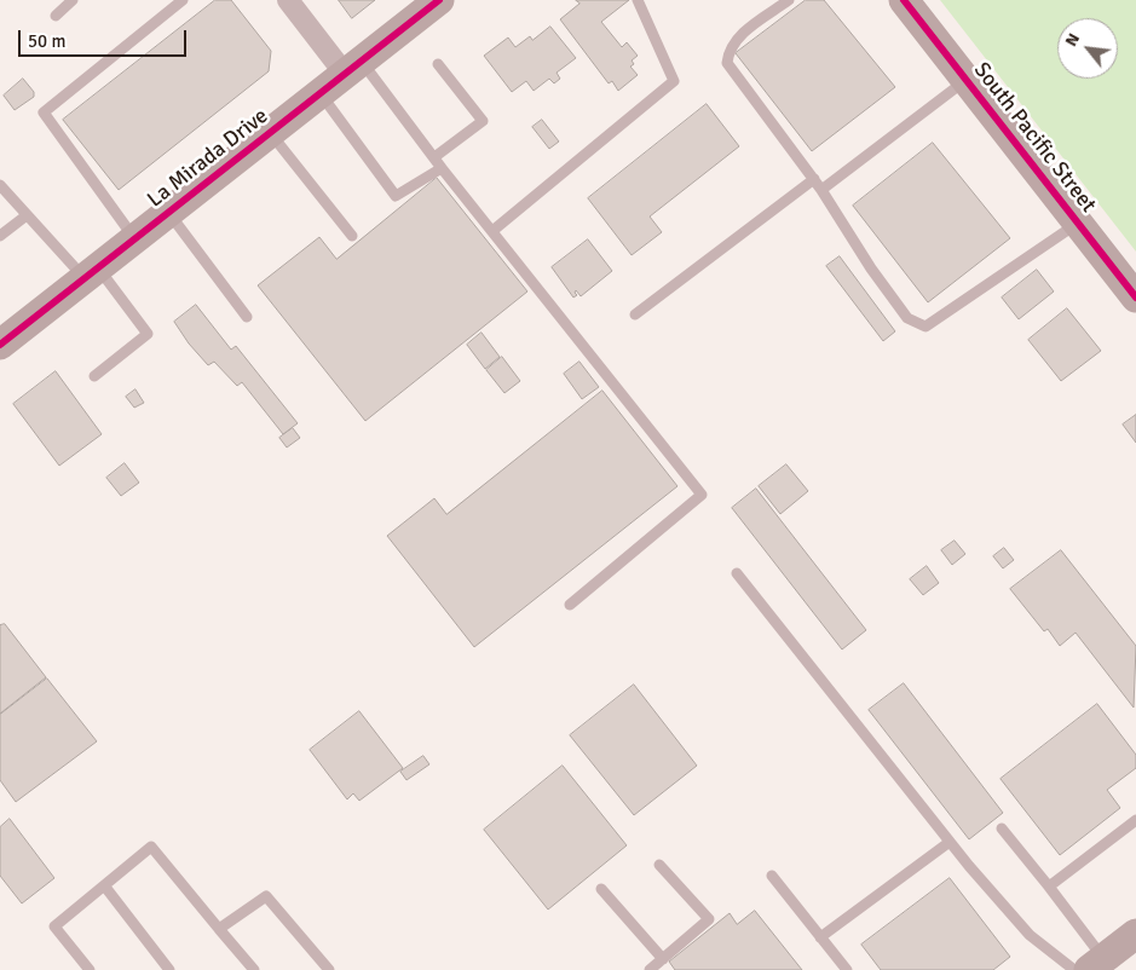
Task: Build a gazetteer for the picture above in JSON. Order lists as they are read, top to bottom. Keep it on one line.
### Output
{"streets":{"street":["South Pacific Street","La Mirada Drive"]},"scale_bar":"50 m","north":"top left"}
